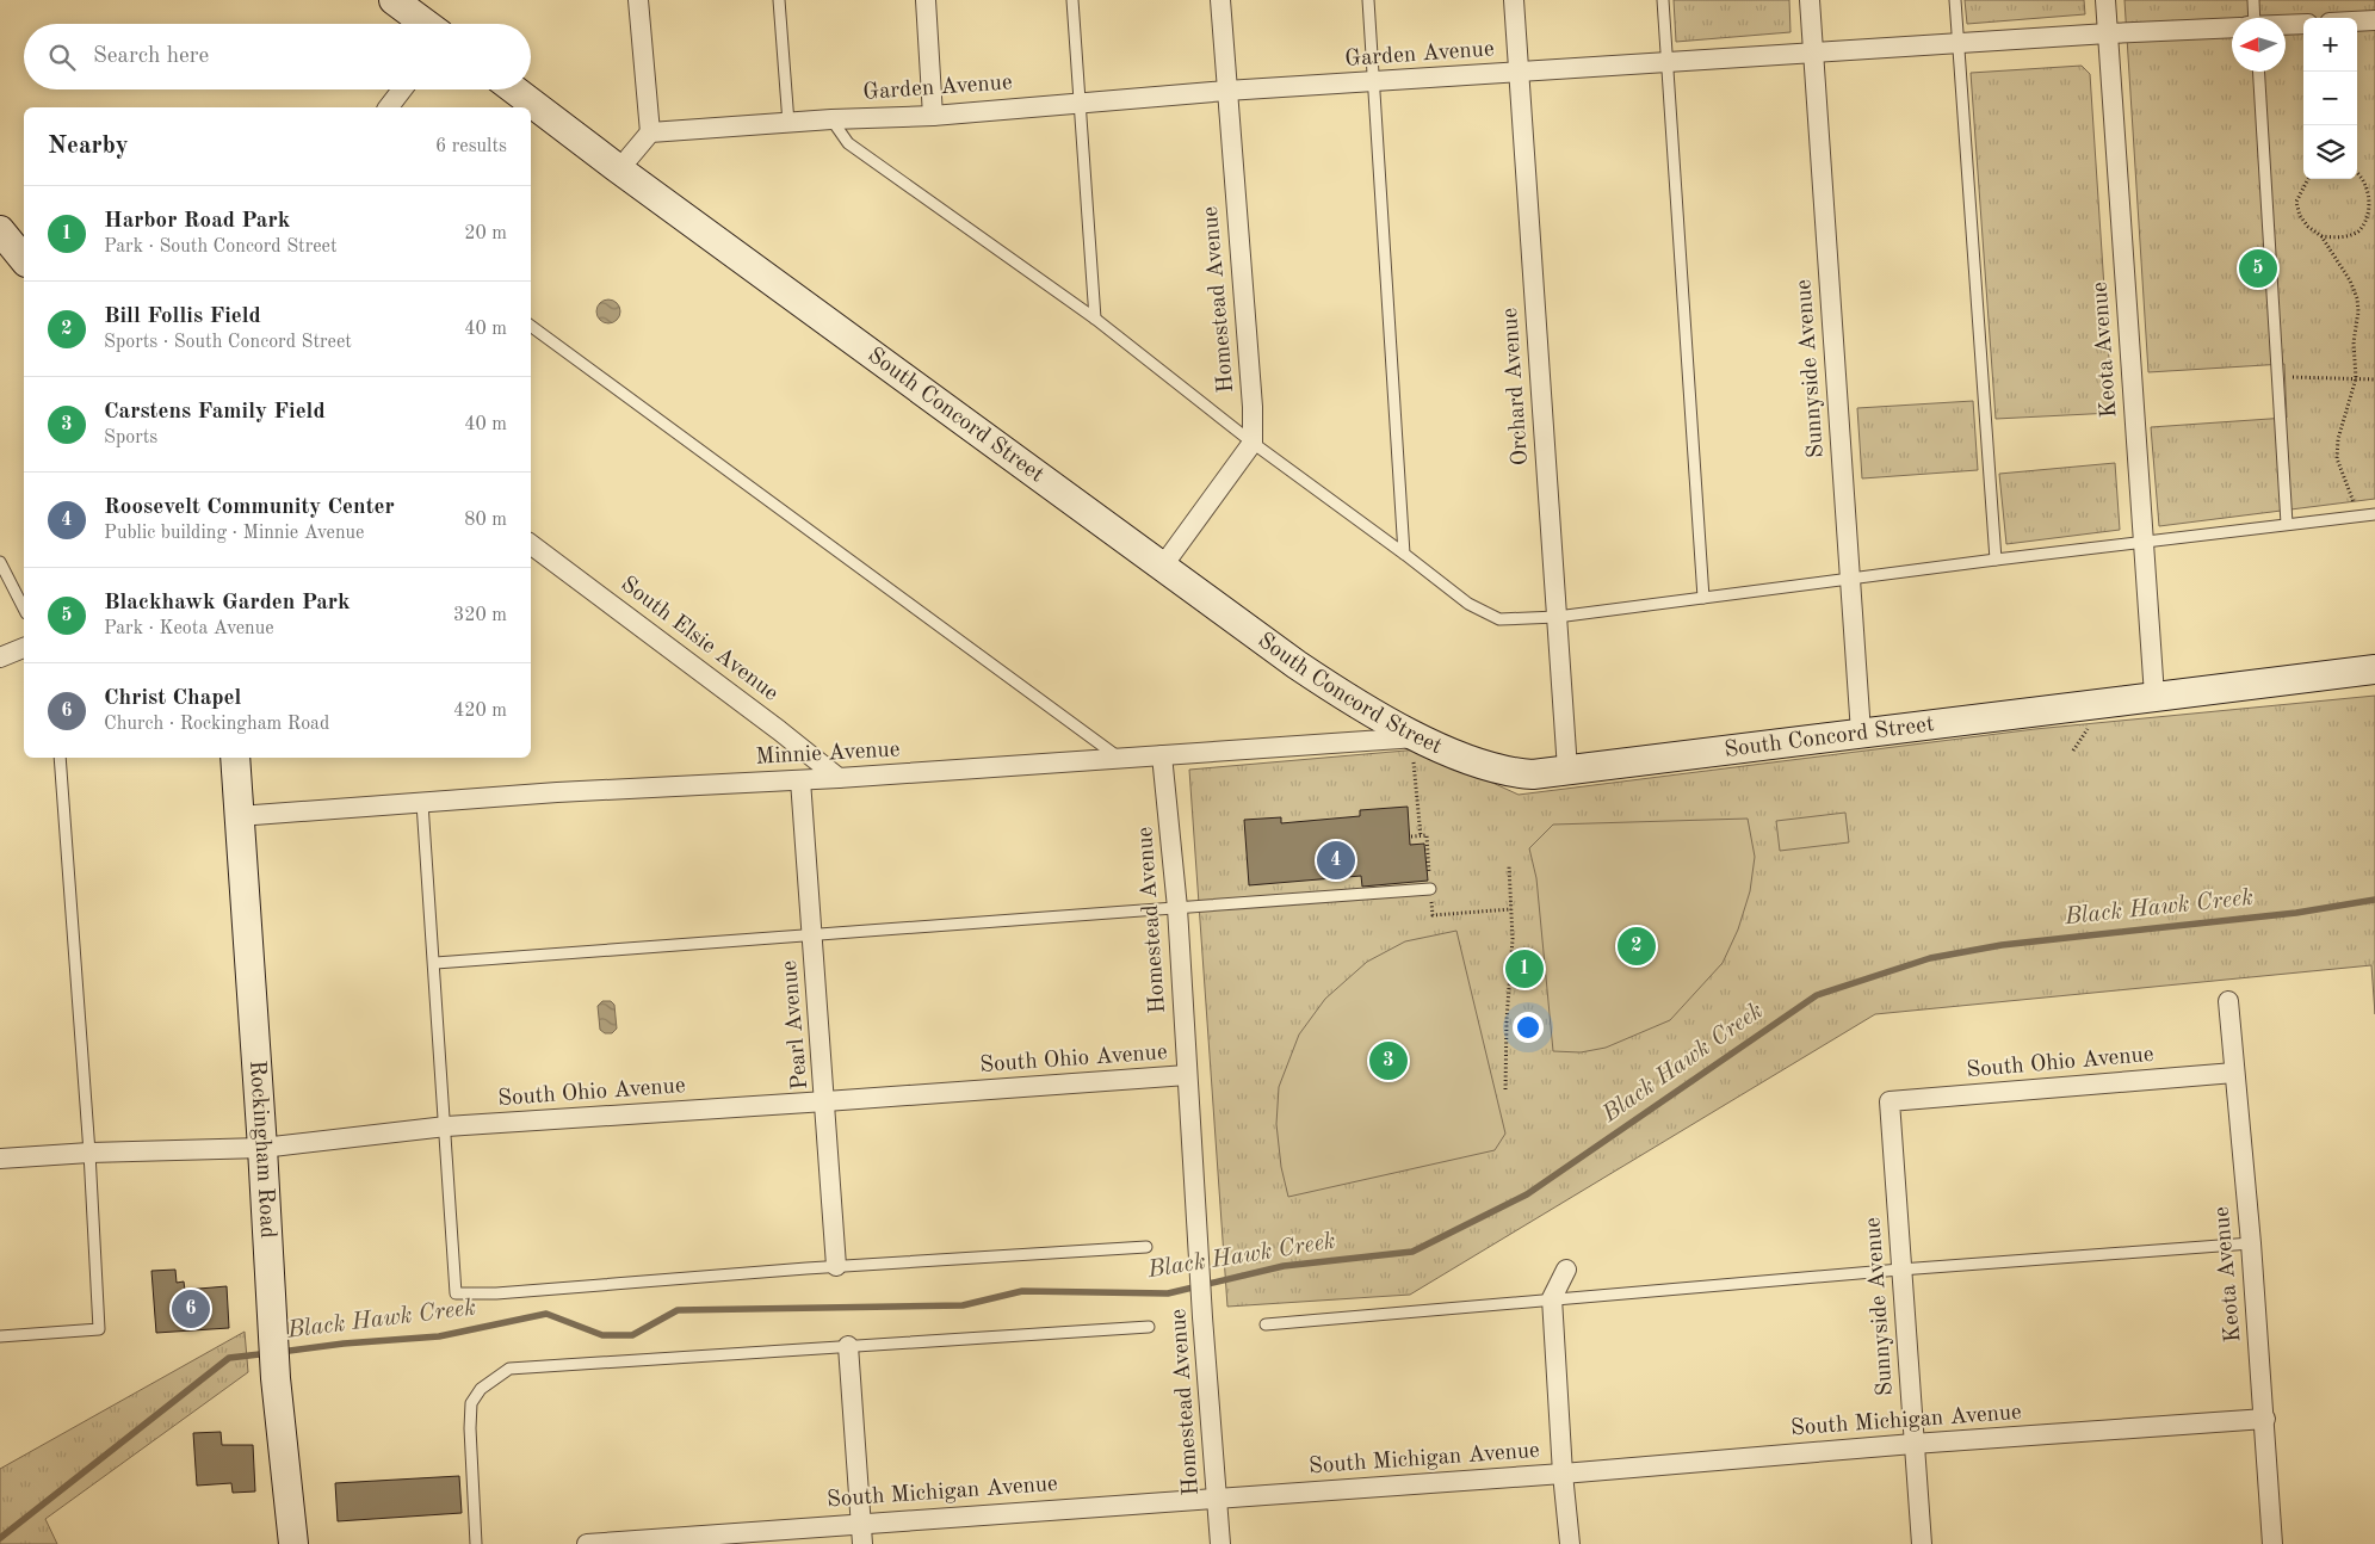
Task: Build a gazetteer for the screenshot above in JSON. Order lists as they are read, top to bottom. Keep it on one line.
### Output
{"streets":{"street":["Garden Avenue","Homestead Avenue","Keota Avenue","Sunnyside Avenue","Orchard Avenue","South Concord Street","South Elsie Avenue","Minnie Avenue","Pearl Avenue","South Ohio Avenue","Rockingham Road","South Michigan Avenue"]},"crossings":[["Garden Avenue","Homestead Avenue"],["Garden Avenue","Keota Avenue"],["Garden Avenue","Sunnyside Avenue"],["Garden Avenue","Orchard Avenue"],["Homestead Avenue","Minnie Avenue"],["Homestead Avenue","South Ohio Avenue"],["Homestead Avenue","South Michigan Avenue"],["Keota Avenue","South Concord Street"],["Keota Avenue","South Ohio Avenue"],["Keota Avenue","South Michigan Avenue"],["Sunnyside Avenue","South Concord Street"],["Sunnyside Avenue","South Ohio Avenue"],["Sunnyside Avenue","South Michigan Avenue"],["Orchard Avenue","South Concord Street"],["South Concord Street","Minnie Avenue"],["South Elsie Avenue","Minnie Avenue"],["Minnie Avenue","Pearl Avenue"],["Minnie Avenue","Rockingham Road"],["Pearl Avenue","South Ohio Avenue"],["South Ohio Avenue","Rockingham Road"]],"water":["Black Hawk Creek"],"north":"left","page":{"map_buttons":["+","−"],"search":"Search here","heading":["Nearby","6 results"],"list":[{"mark":"1","name":"Harbor Road Park","note":"Park · South Concord Street","value":"20 m"},{"mark":"2","name":"Bill Follis Field","note":"Sports · South Concord Street","value":"40 m"},{"mark":"3","name":"Carstens Family Field","note":"Sports","value":"40 m"},{"mark":"4","name":"Roosevelt Community Center","note":"Public building · Minnie Avenue","value":"80 m"},{"mark":"5","name":"Blackhawk Garden Park","note":"Park · Keota Avenue","value":"320 m"},{"mark":"6","name":"Christ Chapel","note":"Church · Rockingham Road","value":"420 m"}],"pins":["5","4","2","1","3","6"]}}
